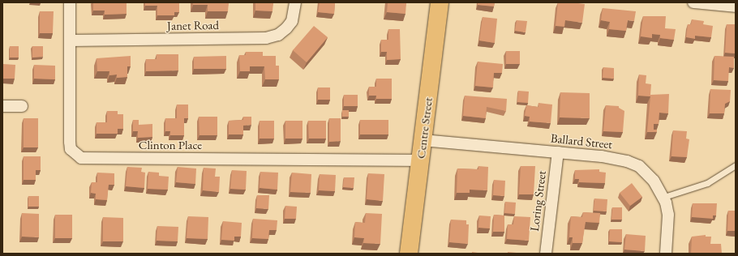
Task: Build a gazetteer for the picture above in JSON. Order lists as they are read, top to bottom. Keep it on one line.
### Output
{"streets":{"main road":["Centre Street"],"street":["Janet Road","Ballard Street","Clinton Place","Loring Street"]},"crossings":[["Janet Road","Clinton Place"],["Centre Street","Ballard Street"],["Centre Street","Clinton Place"],["Ballard Street","Loring Street"]]}
